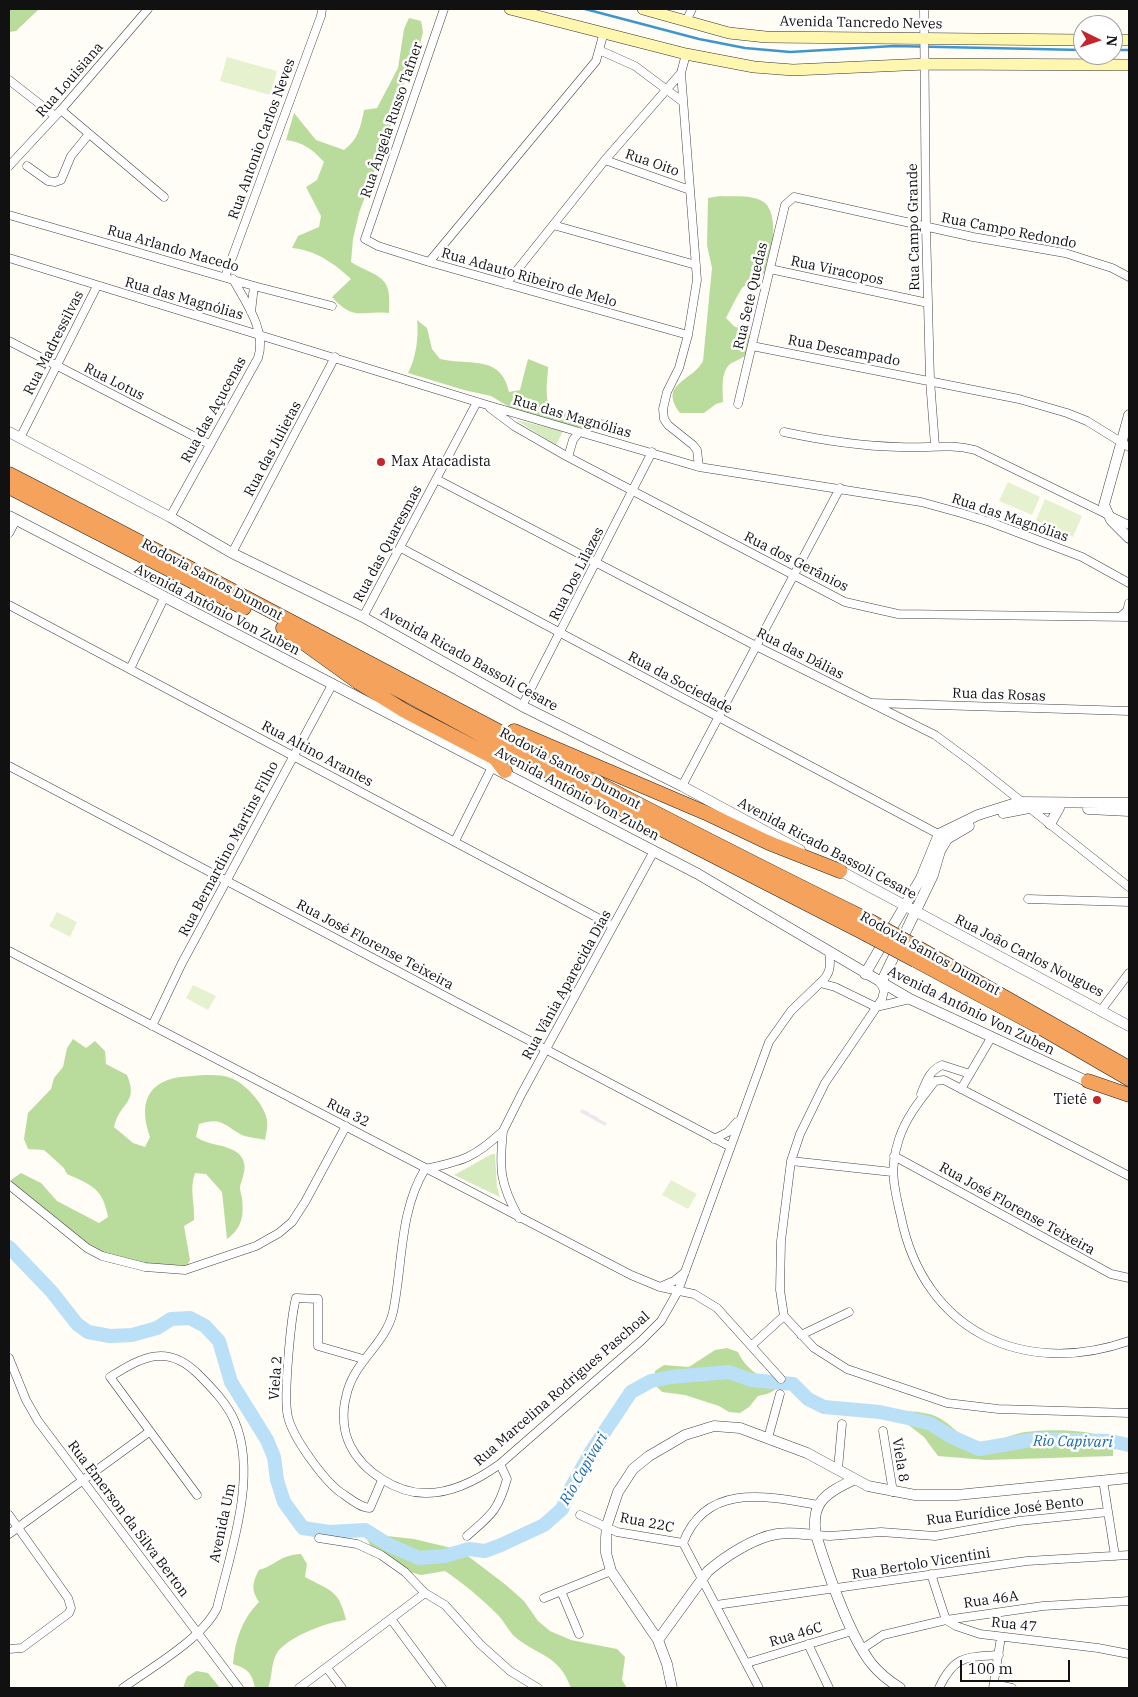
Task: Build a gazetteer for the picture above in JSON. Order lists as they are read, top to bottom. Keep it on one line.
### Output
{"streets":{"highway":["Rodovia Santos Dumont"],"main road":["Avenida Tancredo Neves"],"street":["Rua Louisiana","Rua Ângela Russo Tafner","Rua Antonio Carlos Neves","Rua Oito","Rua Campo Grande","Rua Campo Redondo","Rua Arlando Macedo","Rua Viracopos","Rua Adauto Ribeiro de Melo","Rua Sete Quedas","Rua das Magnólias","Rua Madressilvas","Rua Descampado","Rua Lotus","Rua das Açucenas","Rua das Julietas","Rua das Quaresmas","Rua dos Gerânios","Rua Dos Lilazes","Avenida Antônio Von Zuben","Rua das Dálias","Avenida Ricado Bassoli Cesare","Rua da Sociedade","Rua das Rosas","Rua Altino Arantes","Rua Bernardino Martins Filho","Rua José Florense Teixeira","Rua João Carlos Nougues","Rua Vânia Aparecida Dias","Rua 32","Viela 2","Rua Marcelina Rodrigues Paschoal","Viela 8","Rua Eurídice José Bento","Rua Emerson da Silva Berton","Avenida Um","Rua 22C","Rua Bertolo Vicentini","Rua 46A","Rua 47","Rua 46C"]},"crossings":[["Avenida Tancredo Neves","Rua Campo Grande"],["Rua Ângela Russo Tafner","Rua Adauto Ribeiro de Melo"],["Rua Antonio Carlos Neves","Rua Arlando Macedo"],["Rua Campo Grande","Rua Campo Redondo"],["Rua Campo Grande","Rua Viracopos"],["Rua Campo Grande","Rua Descampado"],["Rua Campo Redondo","Rua Sete Quedas"],["Rua Arlando Macedo","Rua das Açucenas"],["Rua Viracopos","Rua Sete Quedas"],["Rua Sete Quedas","Rua Descampado"],["Rua das Magnólias","Rua Madressilvas"],["Rua das Magnólias","Rua das Açucenas"],["Rua das Magnólias","Rua das Julietas"],["Rua das Magnólias","Rua das Quaresmas"],["Rua das Magnólias","Rua dos Gerânios"],["Rua das Magnólias","Rua Dos Lilazes"],["Rua Madressilvas","Rua Lotus"],["Rua Madressilvas","Avenida Ricado Bassoli Cesare"],["Rua Lotus","Rua das Açucenas"],["Rua das Açucenas","Avenida Ricado Bassoli Cesare"],["Rua das Julietas","Avenida Ricado Bassoli Cesare"],["Rua das Quaresmas","Rua das Dálias"],["Rua das Quaresmas","Avenida Ricado Bassoli Cesare"],["Rua das Quaresmas","Rua da Sociedade"],["Rua dos Gerânios","Rua Dos Lilazes"],["Rua Dos Lilazes","Rua das Dálias"],["Rua Dos Lilazes","Avenida Ricado Bassoli Cesare"],["Rua Dos Lilazes","Rua da Sociedade"],["Avenida Antônio Von Zuben","Rua Bernardino Martins Filho"],["Avenida Antônio Von Zuben","Rua Vânia Aparecida Dias"],["Avenida Antônio Von Zuben","Rua Marcelina Rodrigues Paschoal"],["Rua das Dálias","Rua das Rosas"],["Avenida Ricado Bassoli Cesare","Rua João Carlos Nougues"],["Rua Altino Arantes","Rua Bernardino Martins Filho"],["Rua Altino Arantes","Rua Vânia Aparecida Dias"],["Rua Bernardino Martins Filho","Rua José Florense Teixeira"],["Rua Bernardino Martins Filho","Rua 32"],["Rua José Florense Teixeira","Rua Vânia Aparecida Dias"],["Rua José Florense Teixeira","Rua Marcelina Rodrigues Paschoal"],["Rua Vânia Aparecida Dias","Rua 32"],["Rua Vânia Aparecida Dias","Rua Marcelina Rodrigues Paschoal"],["Rua 32","Rua Marcelina Rodrigues Paschoal"],["Viela 2","Rua Marcelina Rodrigues Paschoal"],["Rua Emerson da Silva Berton","Avenida Um"],["Rua 46A","Rua 47"]],"water":["Rio Capivari"],"places":["Max Atacadista","Tietê"],"scale_bar":"100 m","north":"right"}
